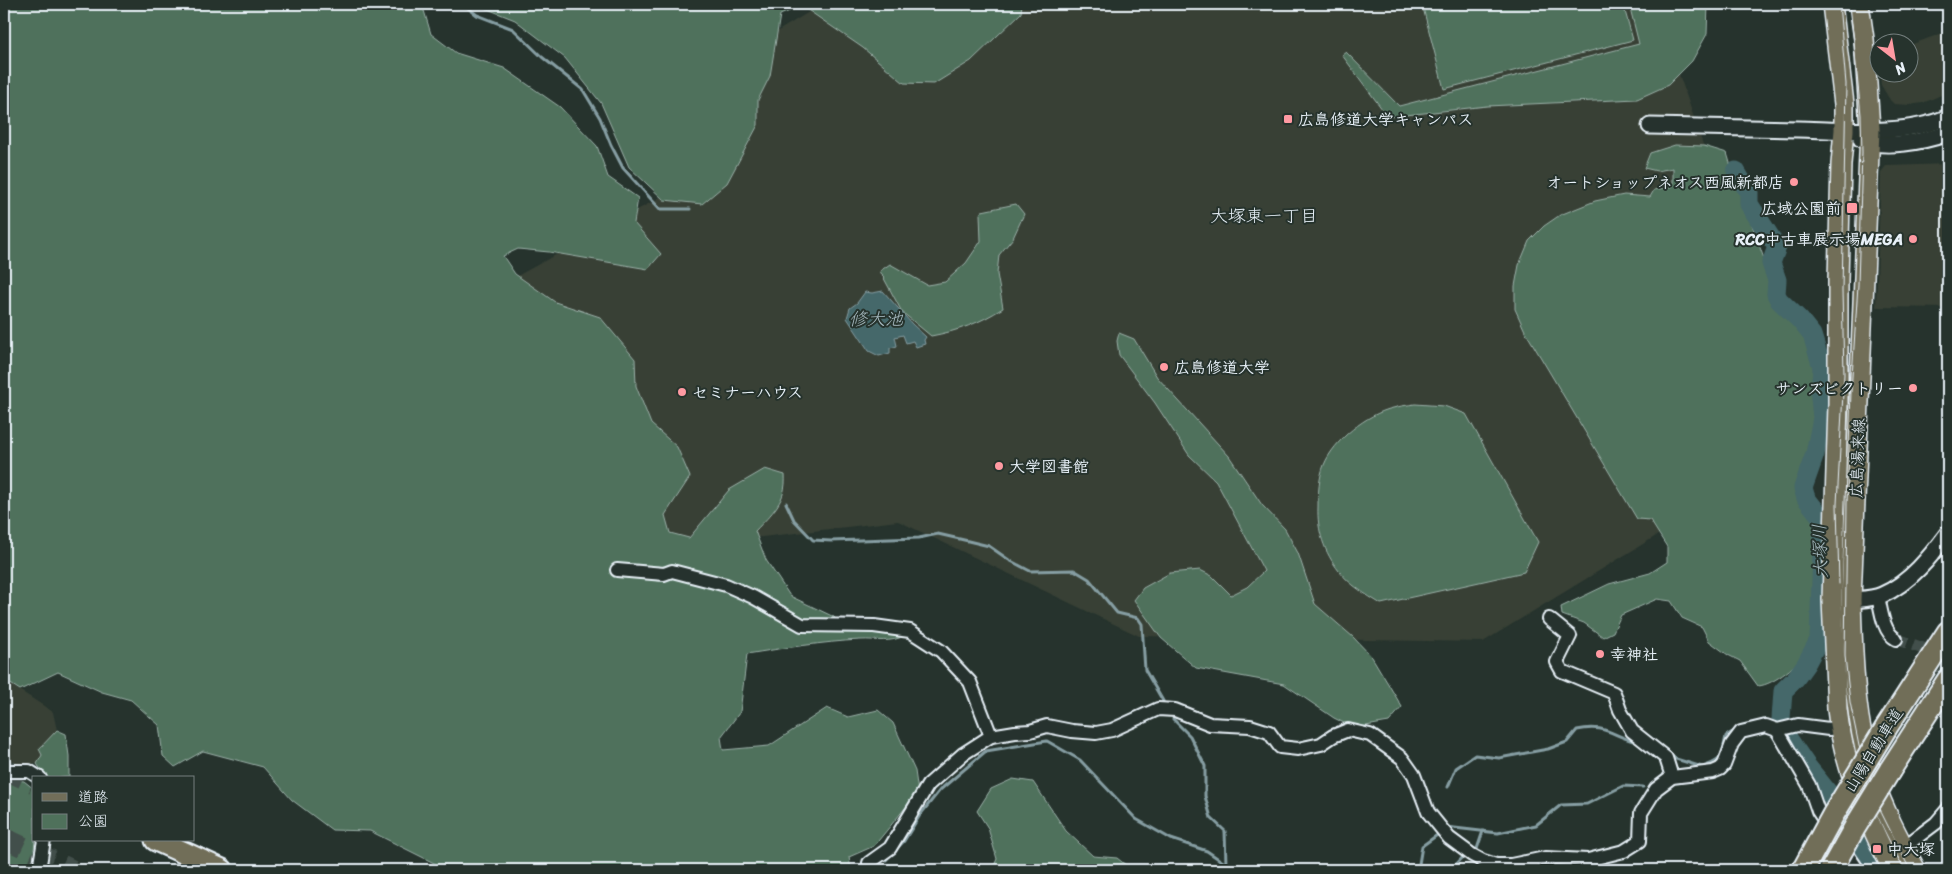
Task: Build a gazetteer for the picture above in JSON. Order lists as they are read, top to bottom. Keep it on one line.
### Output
{"streets":{"highway":["山陽自動車道"],"main road":["広島湯来線"]},"districts":["大塚東一丁目"],"water":["修大池","大塚川"],"places":{"transit":["広島修道大学キャンパス","広域公園前","中大塚"],"other":["オートショップネオス西風新都店","RCC中古車展示場MEGA","広島修道大学","サンズビクトリー","セミナーハウス","大学図書館","幸神社"]},"legend":["道路","公園"],"north":"bottom right"}
